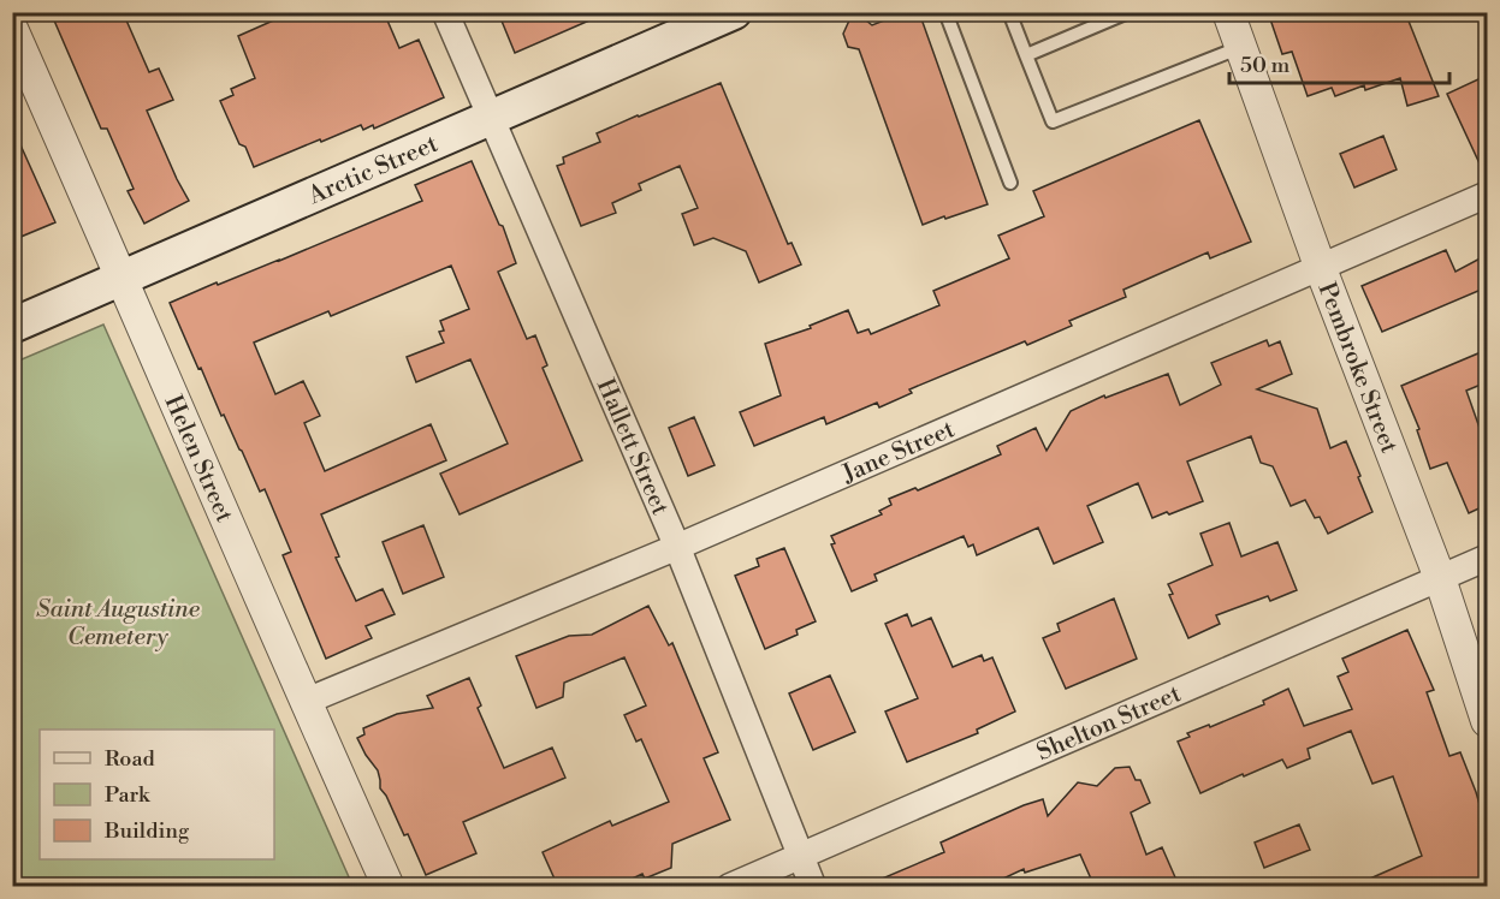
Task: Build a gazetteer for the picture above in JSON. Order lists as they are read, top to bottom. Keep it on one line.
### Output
{"streets":{"main road":["Arctic Street"],"street":["Pembroke Street","Hallett Street","Jane Street","Helen Street","Shelton Street"]},"crossings":[["Arctic Street","Hallett Street"],["Arctic Street","Helen Street"],["Pembroke Street","Jane Street"],["Pembroke Street","Shelton Street"],["Hallett Street","Jane Street"],["Hallett Street","Shelton Street"],["Jane Street","Helen Street"]],"parks":["Saint Augustine Cemetery"],"legend":["Road","Park","Building"],"scale_bar":"50 m"}
